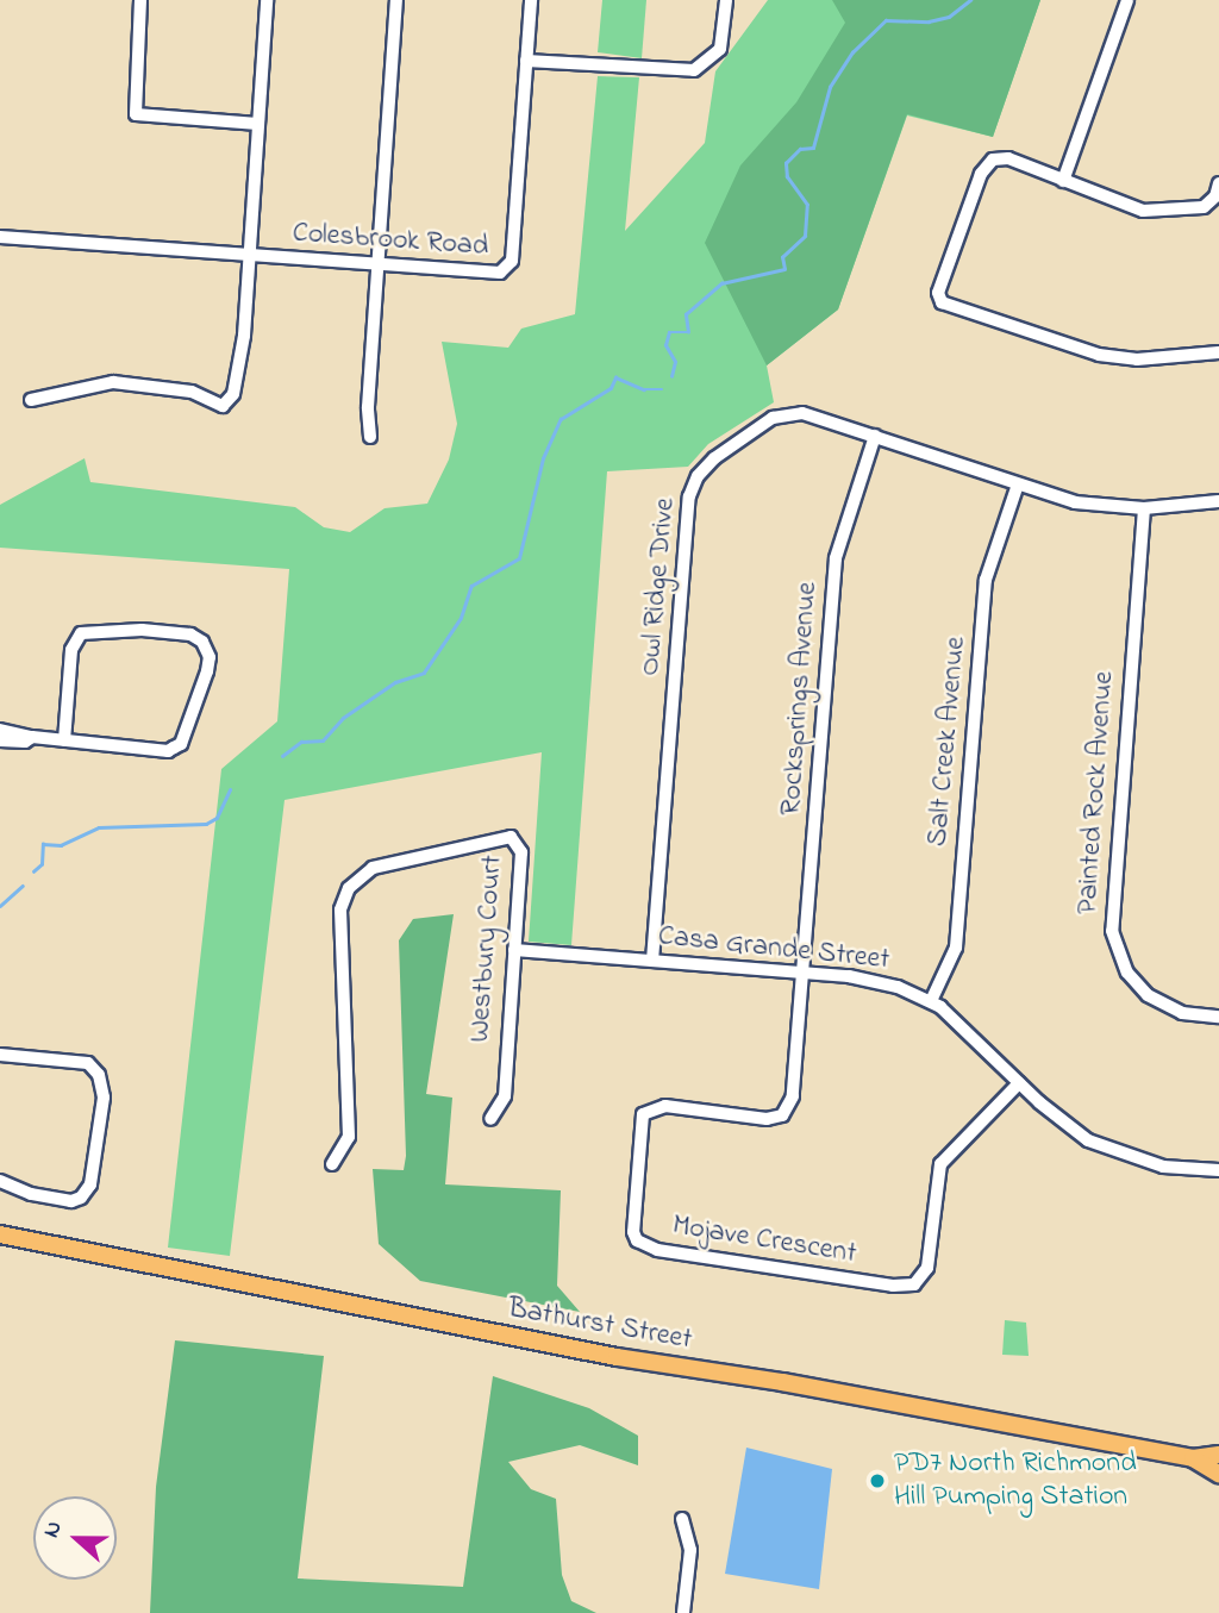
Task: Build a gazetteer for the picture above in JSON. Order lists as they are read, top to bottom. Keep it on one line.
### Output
{"streets":{"main road":["Bathurst Street"],"street":["Colesbrook Road","Owl Ridge Drive","Rocksprings Avenue","Salt Creek Avenue","Painted Rock Avenue","Westbury Court","Casa Grande Street","Mojave Crescent"]},"crossings":[["Owl Ridge Drive","Rocksprings Avenue"],["Owl Ridge Drive","Salt Creek Avenue"],["Owl Ridge Drive","Painted Rock Avenue"],["Owl Ridge Drive","Casa Grande Street"],["Rocksprings Avenue","Casa Grande Street"],["Rocksprings Avenue","Mojave Crescent"],["Salt Creek Avenue","Casa Grande Street"],["Westbury Court","Casa Grande Street"],["Casa Grande Street","Mojave Crescent"]],"places":["PD7 North Richmond Hill Pumping Station"],"north":"left"}
